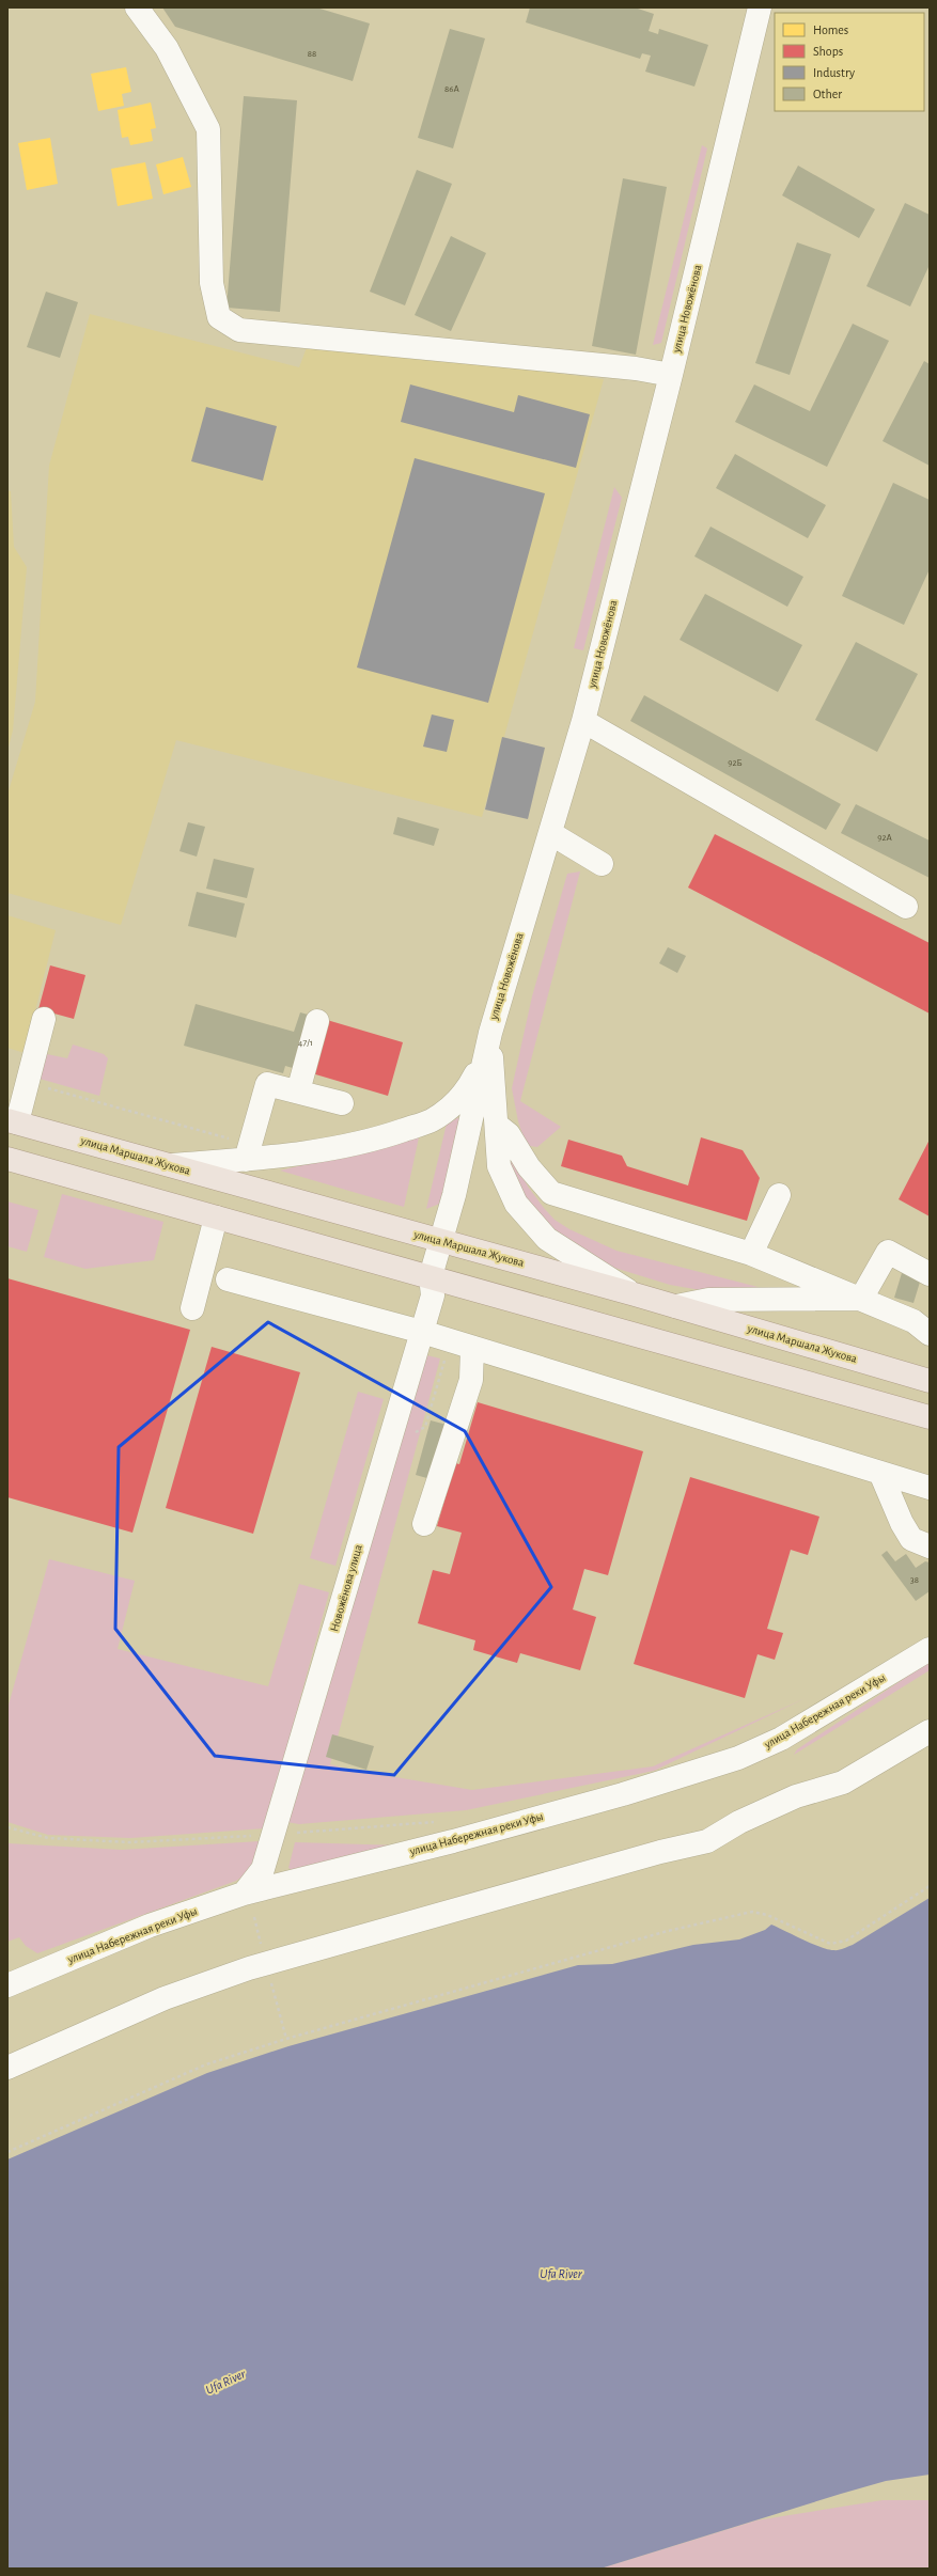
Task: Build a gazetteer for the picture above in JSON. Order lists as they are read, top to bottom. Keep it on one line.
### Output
{"streets":{"main road":["улица Маршала Жукова"],"street":["улица Новожёнова","Новожёнова улица","улица Набережная реки Уфы"]},"crossings":[["улица Новожёнова","улица Маршала Жукова"],["улица Новожёнова","Новожёнова улица"],["Новожёнова улица","улица Набережная реки Уфы"]],"water":["Ufa River"],"house_numbers":["88","86А","92Б","92А","47/1","38"],"legend":["Homes","Shops","Industry","Other"]}
